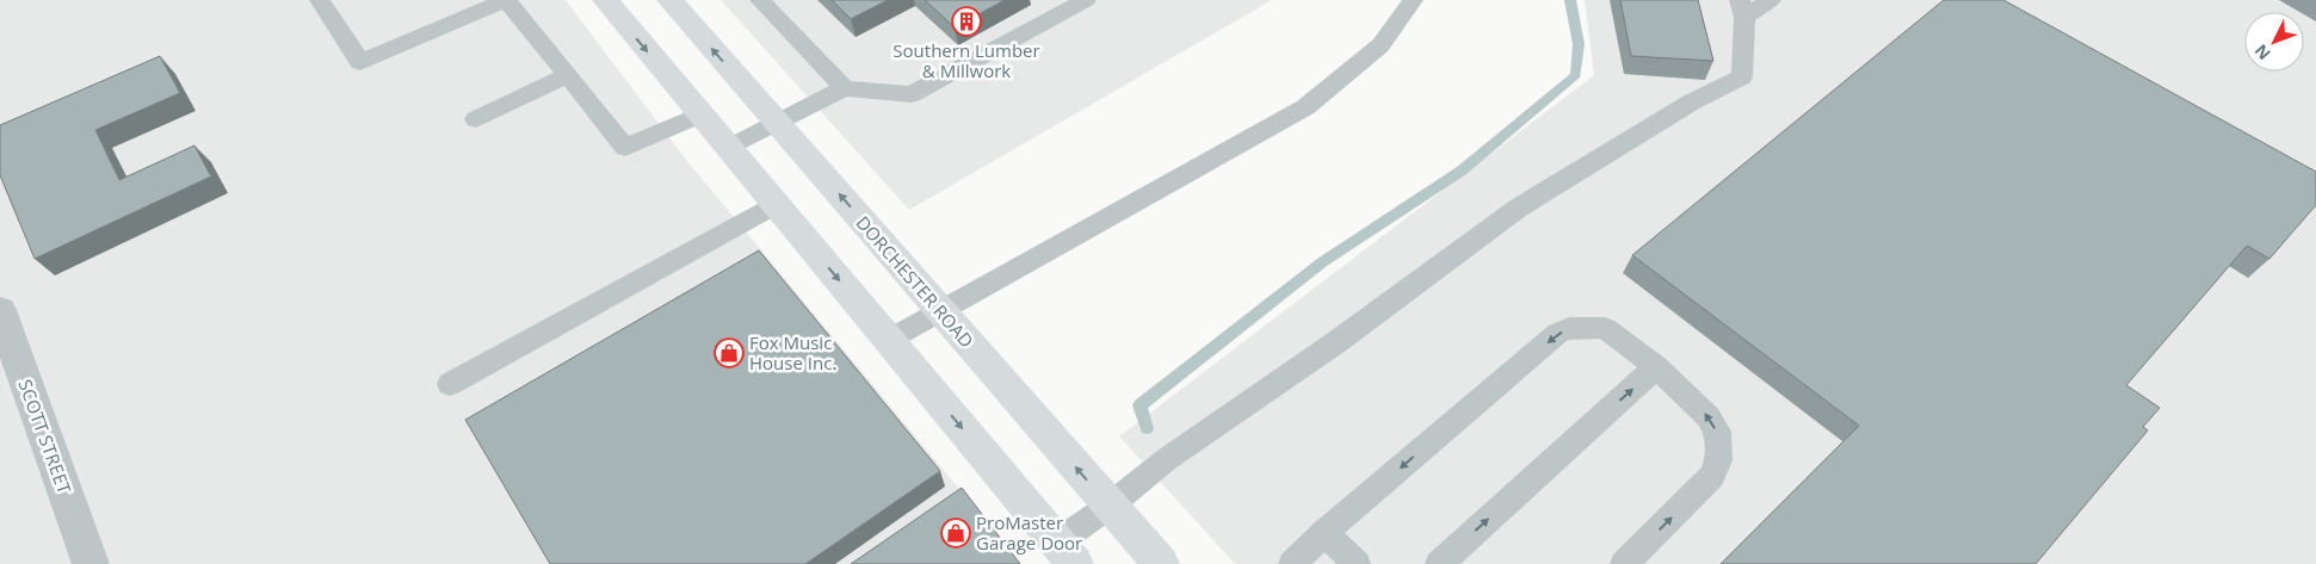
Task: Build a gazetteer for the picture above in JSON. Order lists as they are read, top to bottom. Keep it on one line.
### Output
{"streets":{"main road":["DORCHESTER ROAD"],"street":["SCOTT STREET"]},"places":{"building":["Southern Lumber & Millwork"],"shop":["Fox Music House Inc.","ProMaster Garage Door"]},"north":"bottom left"}
